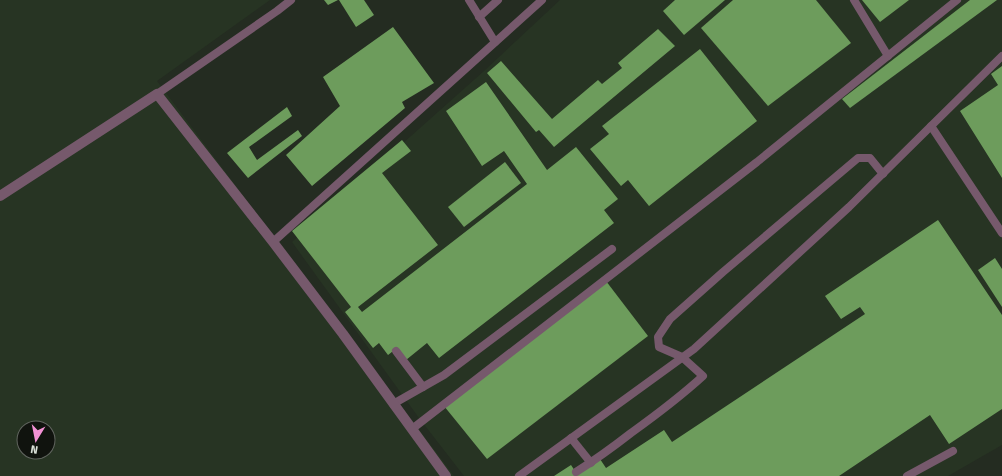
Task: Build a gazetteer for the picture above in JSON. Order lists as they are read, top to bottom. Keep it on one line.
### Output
{"north":"bottom"}
